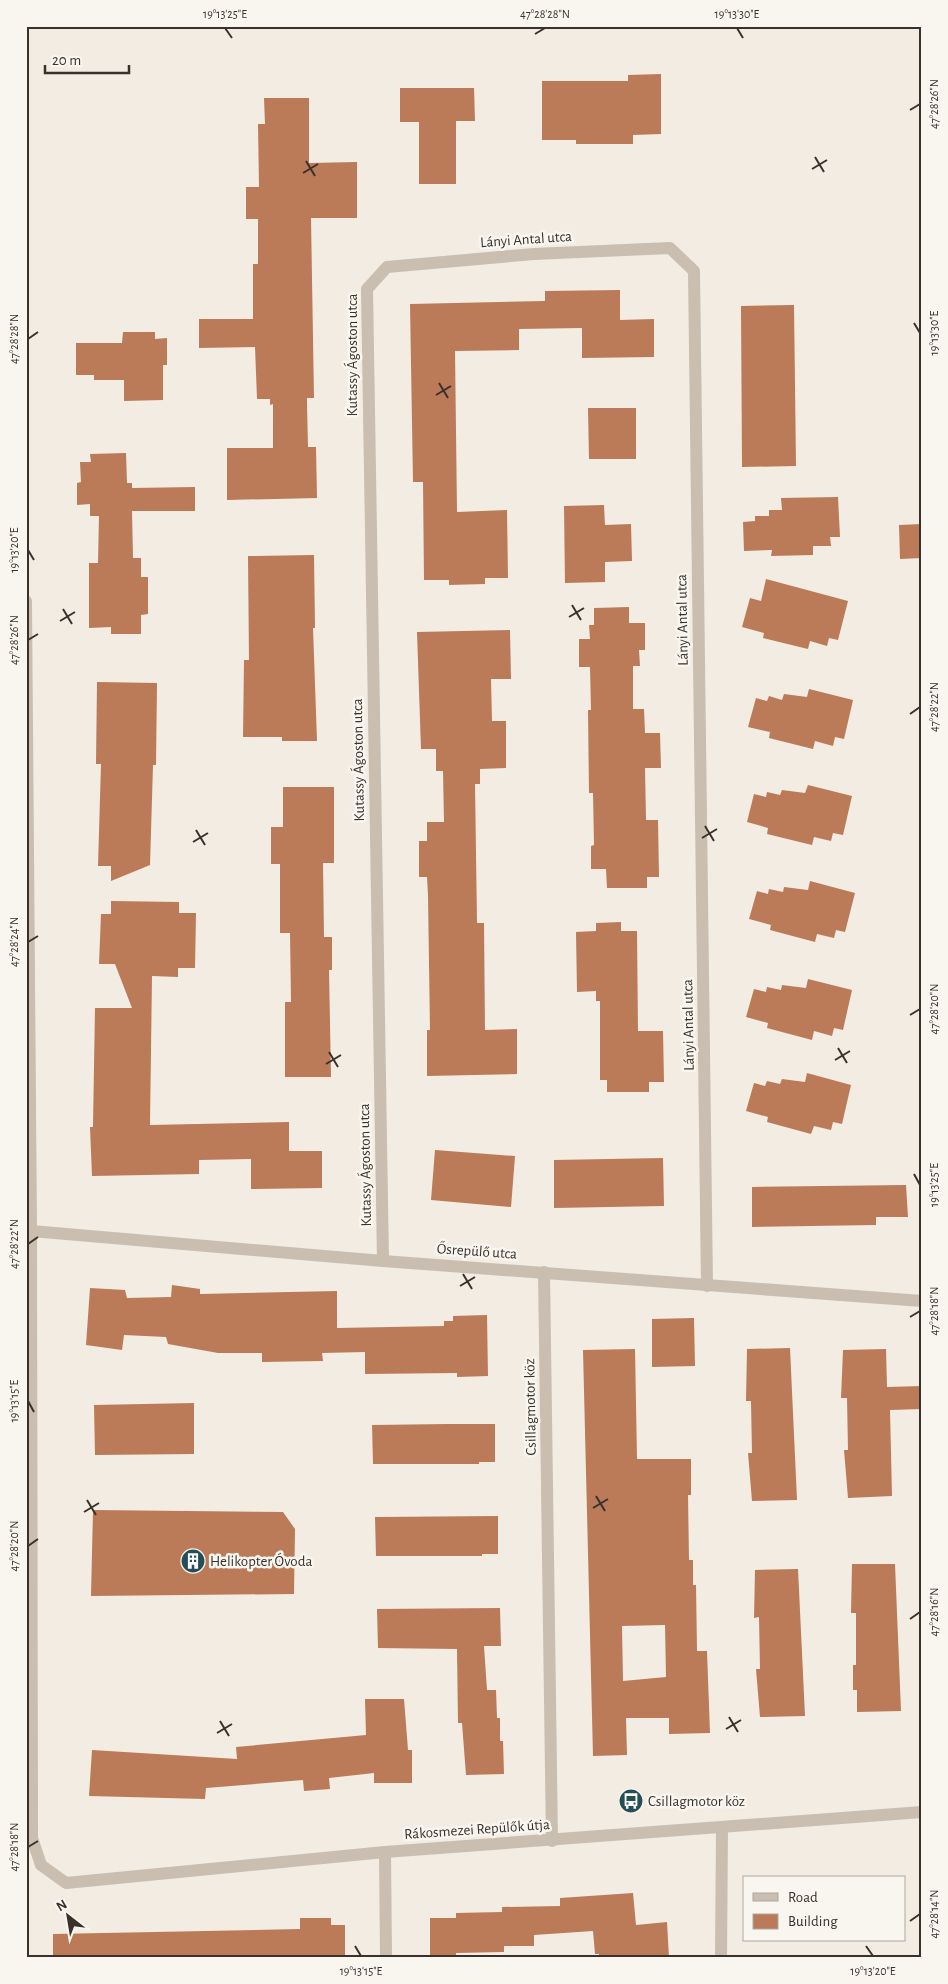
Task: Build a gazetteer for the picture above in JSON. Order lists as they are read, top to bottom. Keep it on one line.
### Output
{"streets":{"street":["Lányi Antal utca","Kutassy Ágoston utca","Ősrepülő utca","Csillagmotor köz","Rákosmezei Repülők útja"]},"crossings":[["Lányi Antal utca","Kutassy Ágoston utca"],["Lányi Antal utca","Ősrepülő utca"],["Kutassy Ágoston utca","Ősrepülő utca"],["Ősrepülő utca","Csillagmotor köz"],["Ősrepülő utca","Rákosmezei Repülők útja"],["Csillagmotor köz","Rákosmezei Repülők útja"]],"places":{"building":["Helikopter Óvoda"],"bus stop":["Csillagmotor köz"]},"legend":["Road","Building"],"scale_bar":"20 m","north":"top left","coordinates":["19°13'25\"E","47°28'28\"N","19°13'30\"E","47°28'26\"N","19°13'20\"E","47°28'22\"N","47°28'24\"N","47°28'20\"N","47°28'18\"N","19°13'15\"E","47°28'16\"N","47°28'14\"N"]}
